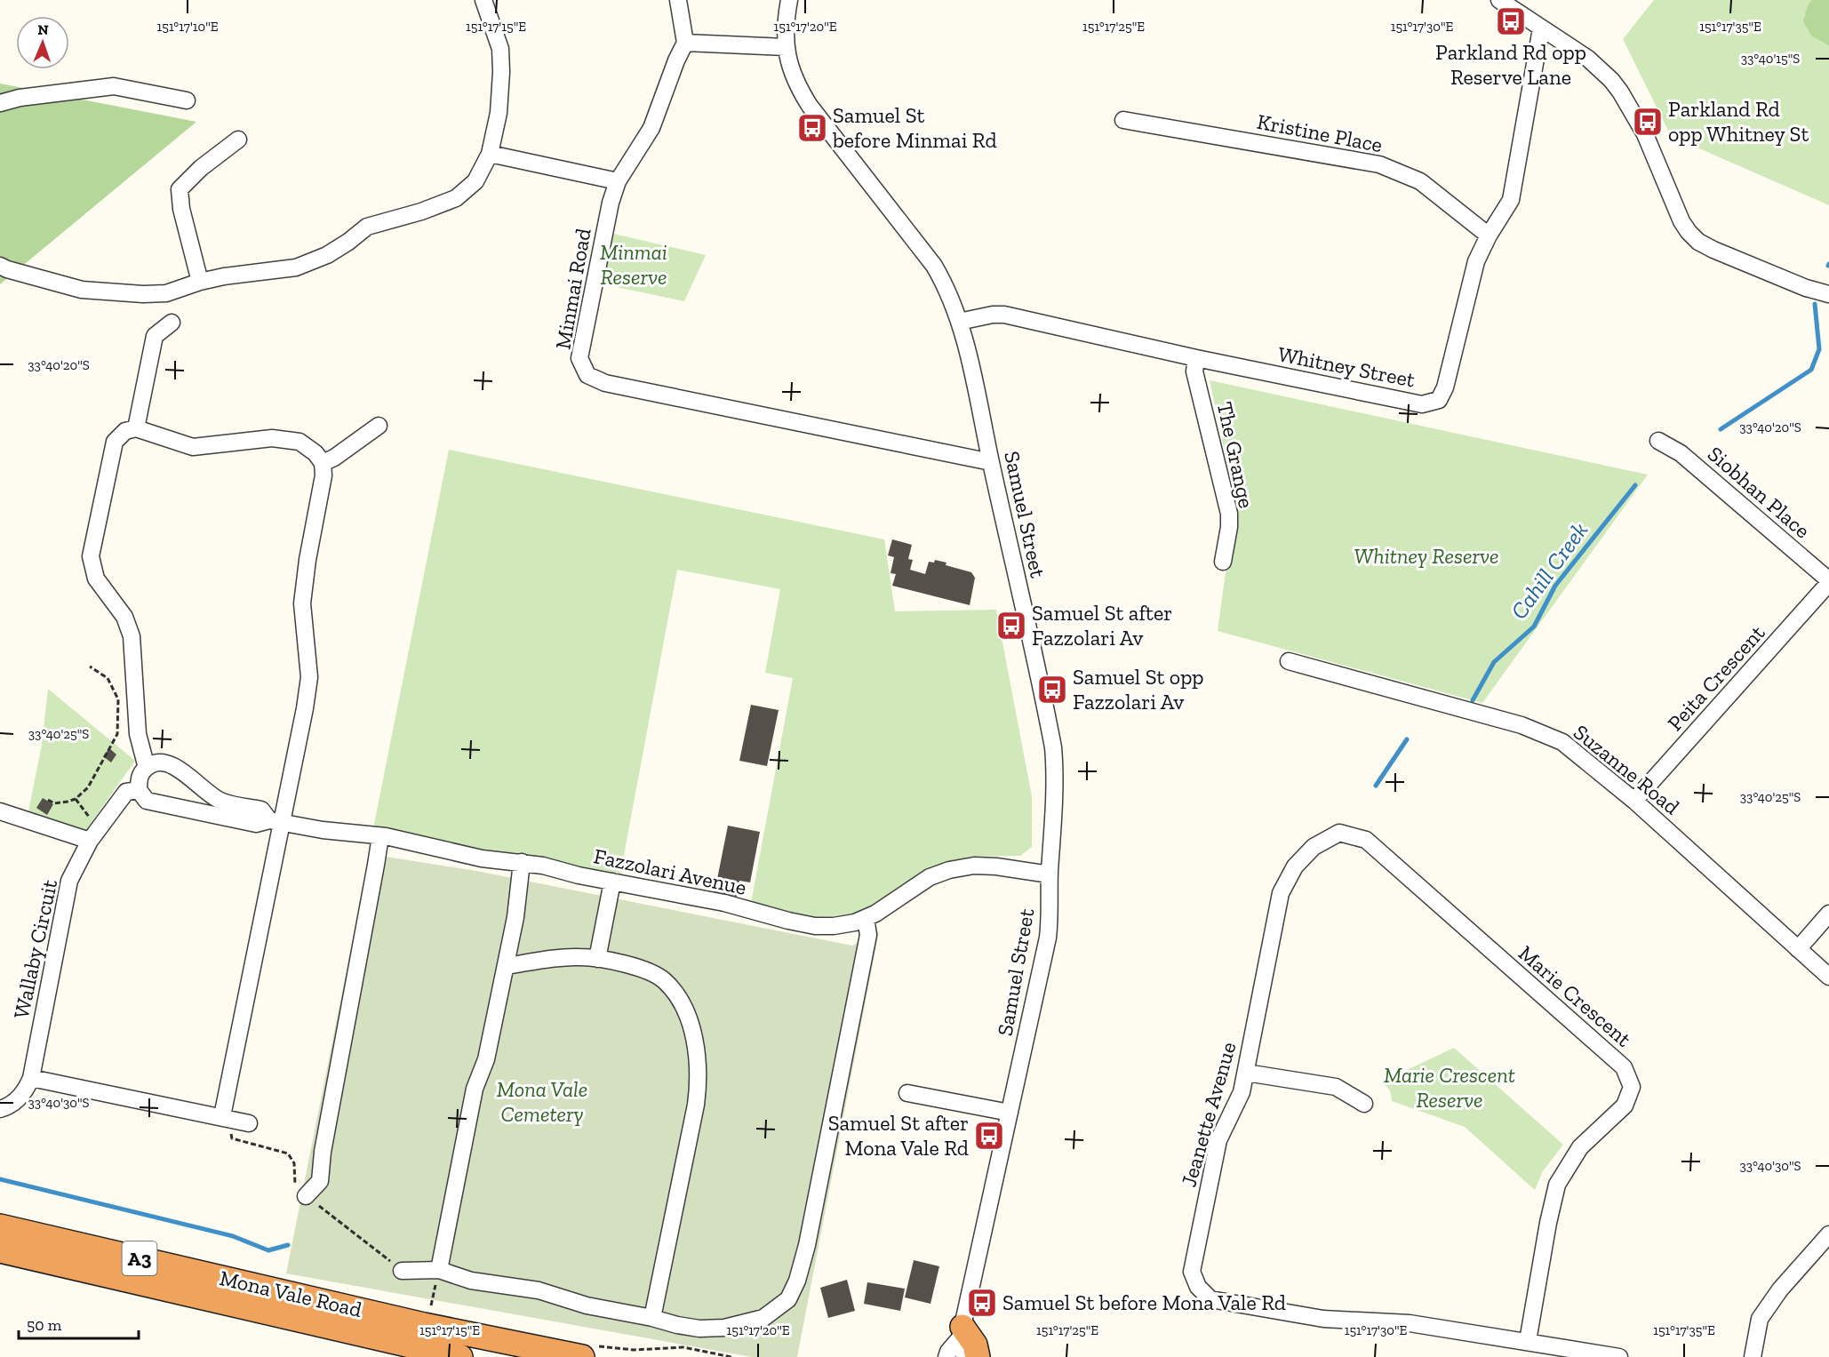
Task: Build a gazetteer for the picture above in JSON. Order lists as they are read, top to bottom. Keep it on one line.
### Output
{"streets":{"highway":["A3","Mona Vale Road"],"street":["Kristine Place","Minmai Road","Whitney Street","The Grange","Siobhan Place","Samuel Street","Peita Crescent","Suzanne Road","Fazzolari Avenue","Wallaby Circuit","Marie Crescent","Jeanette Avenue"]},"crossings":[["Kristine Place","Whitney Street"],["Minmai Road","Samuel Street"],["Whitney Street","The Grange"],["Whitney Street","Samuel Street"],["Siobhan Place","Peita Crescent"],["Samuel Street","Fazzolari Avenue"],["Peita Crescent","Suzanne Road"],["Fazzolari Avenue","Wallaby Circuit"],["Marie Crescent","Jeanette Avenue"]],"water":["Cahill Creek"],"parks":["Minmai Reserve","Whitney Reserve","Marie Crescent Reserve","Mona Vale Cemetery"],"places":{"bus stop":["Parkland Rd opp Reserve Lane","Parkland Rd opp Whitney St","Samuel St before Minmai Rd","Samuel St after Fazzolari Av","Samuel St opp Fazzolari Av","Samuel St after Mona Vale Rd","Samuel St before Mona Vale Rd"]},"scale_bar":"50 m","north":"top","coordinates":["151°17'10\"E","151°17'15\"E","151°17'20\"E","151°17'25\"E","151°17'30\"E","151°17'35\"E","33°40'15\"S","33°40'20\"S","33°40'25\"S","33°40'30\"S"]}
